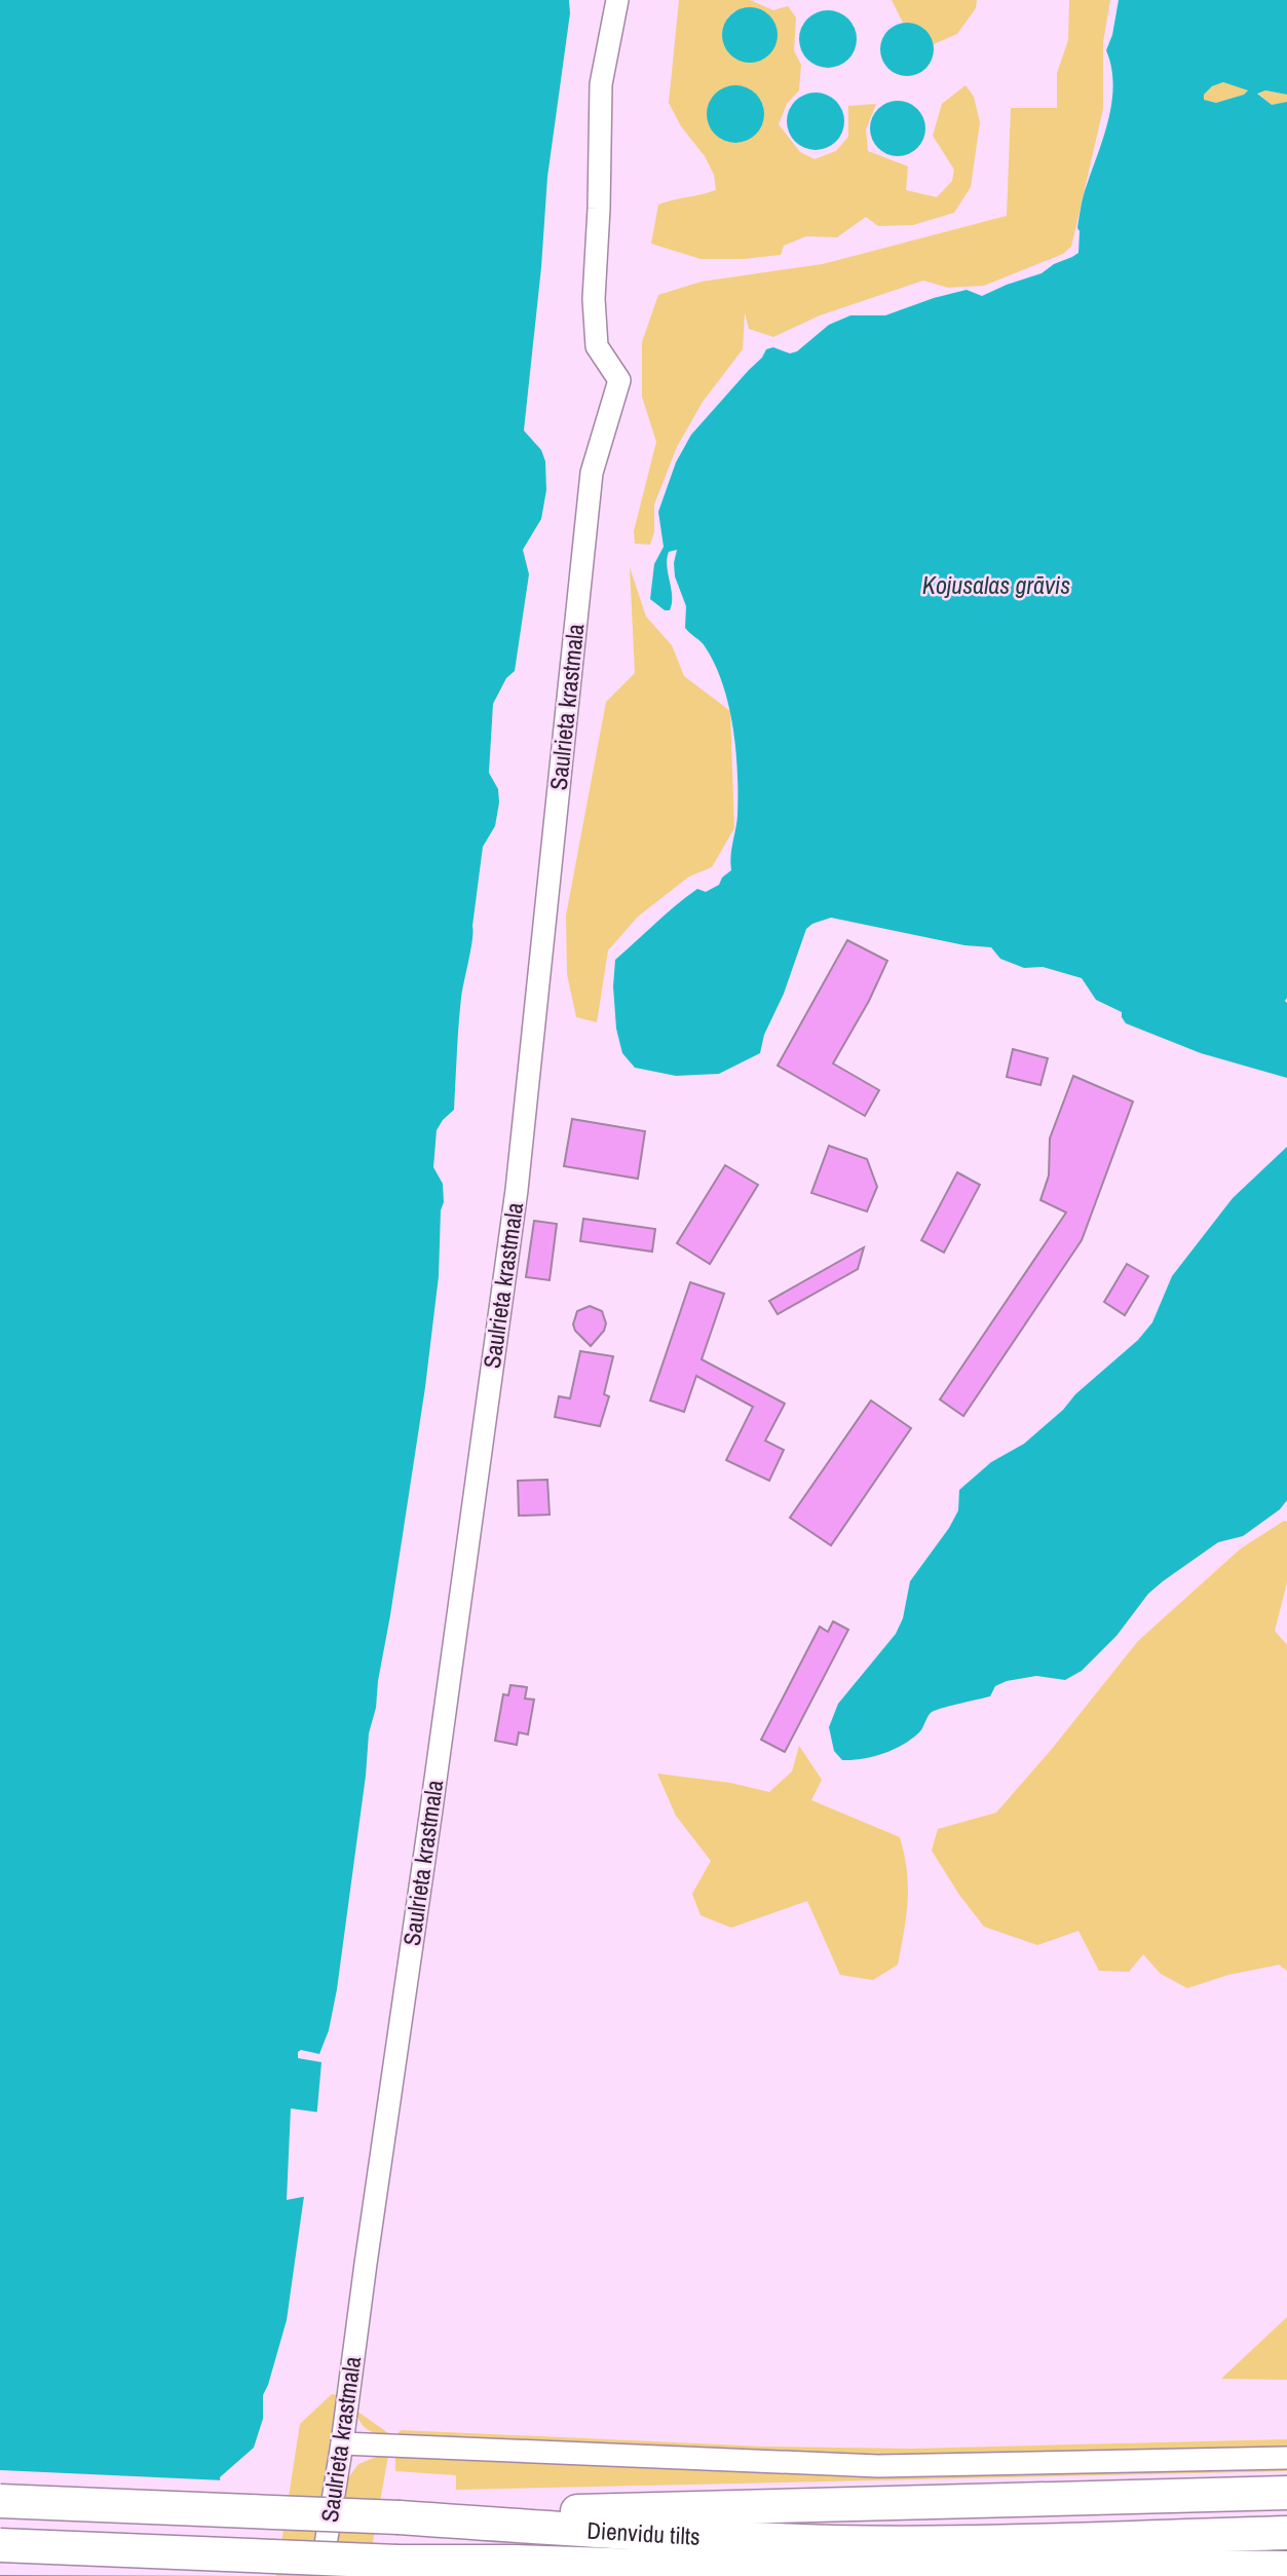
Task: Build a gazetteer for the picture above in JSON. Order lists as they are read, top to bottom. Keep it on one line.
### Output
{"streets":{"highway":["Dienvidu tilts"],"street":["Saulrieta krastmala"]},"water":["Kojusalas grāvis"]}
